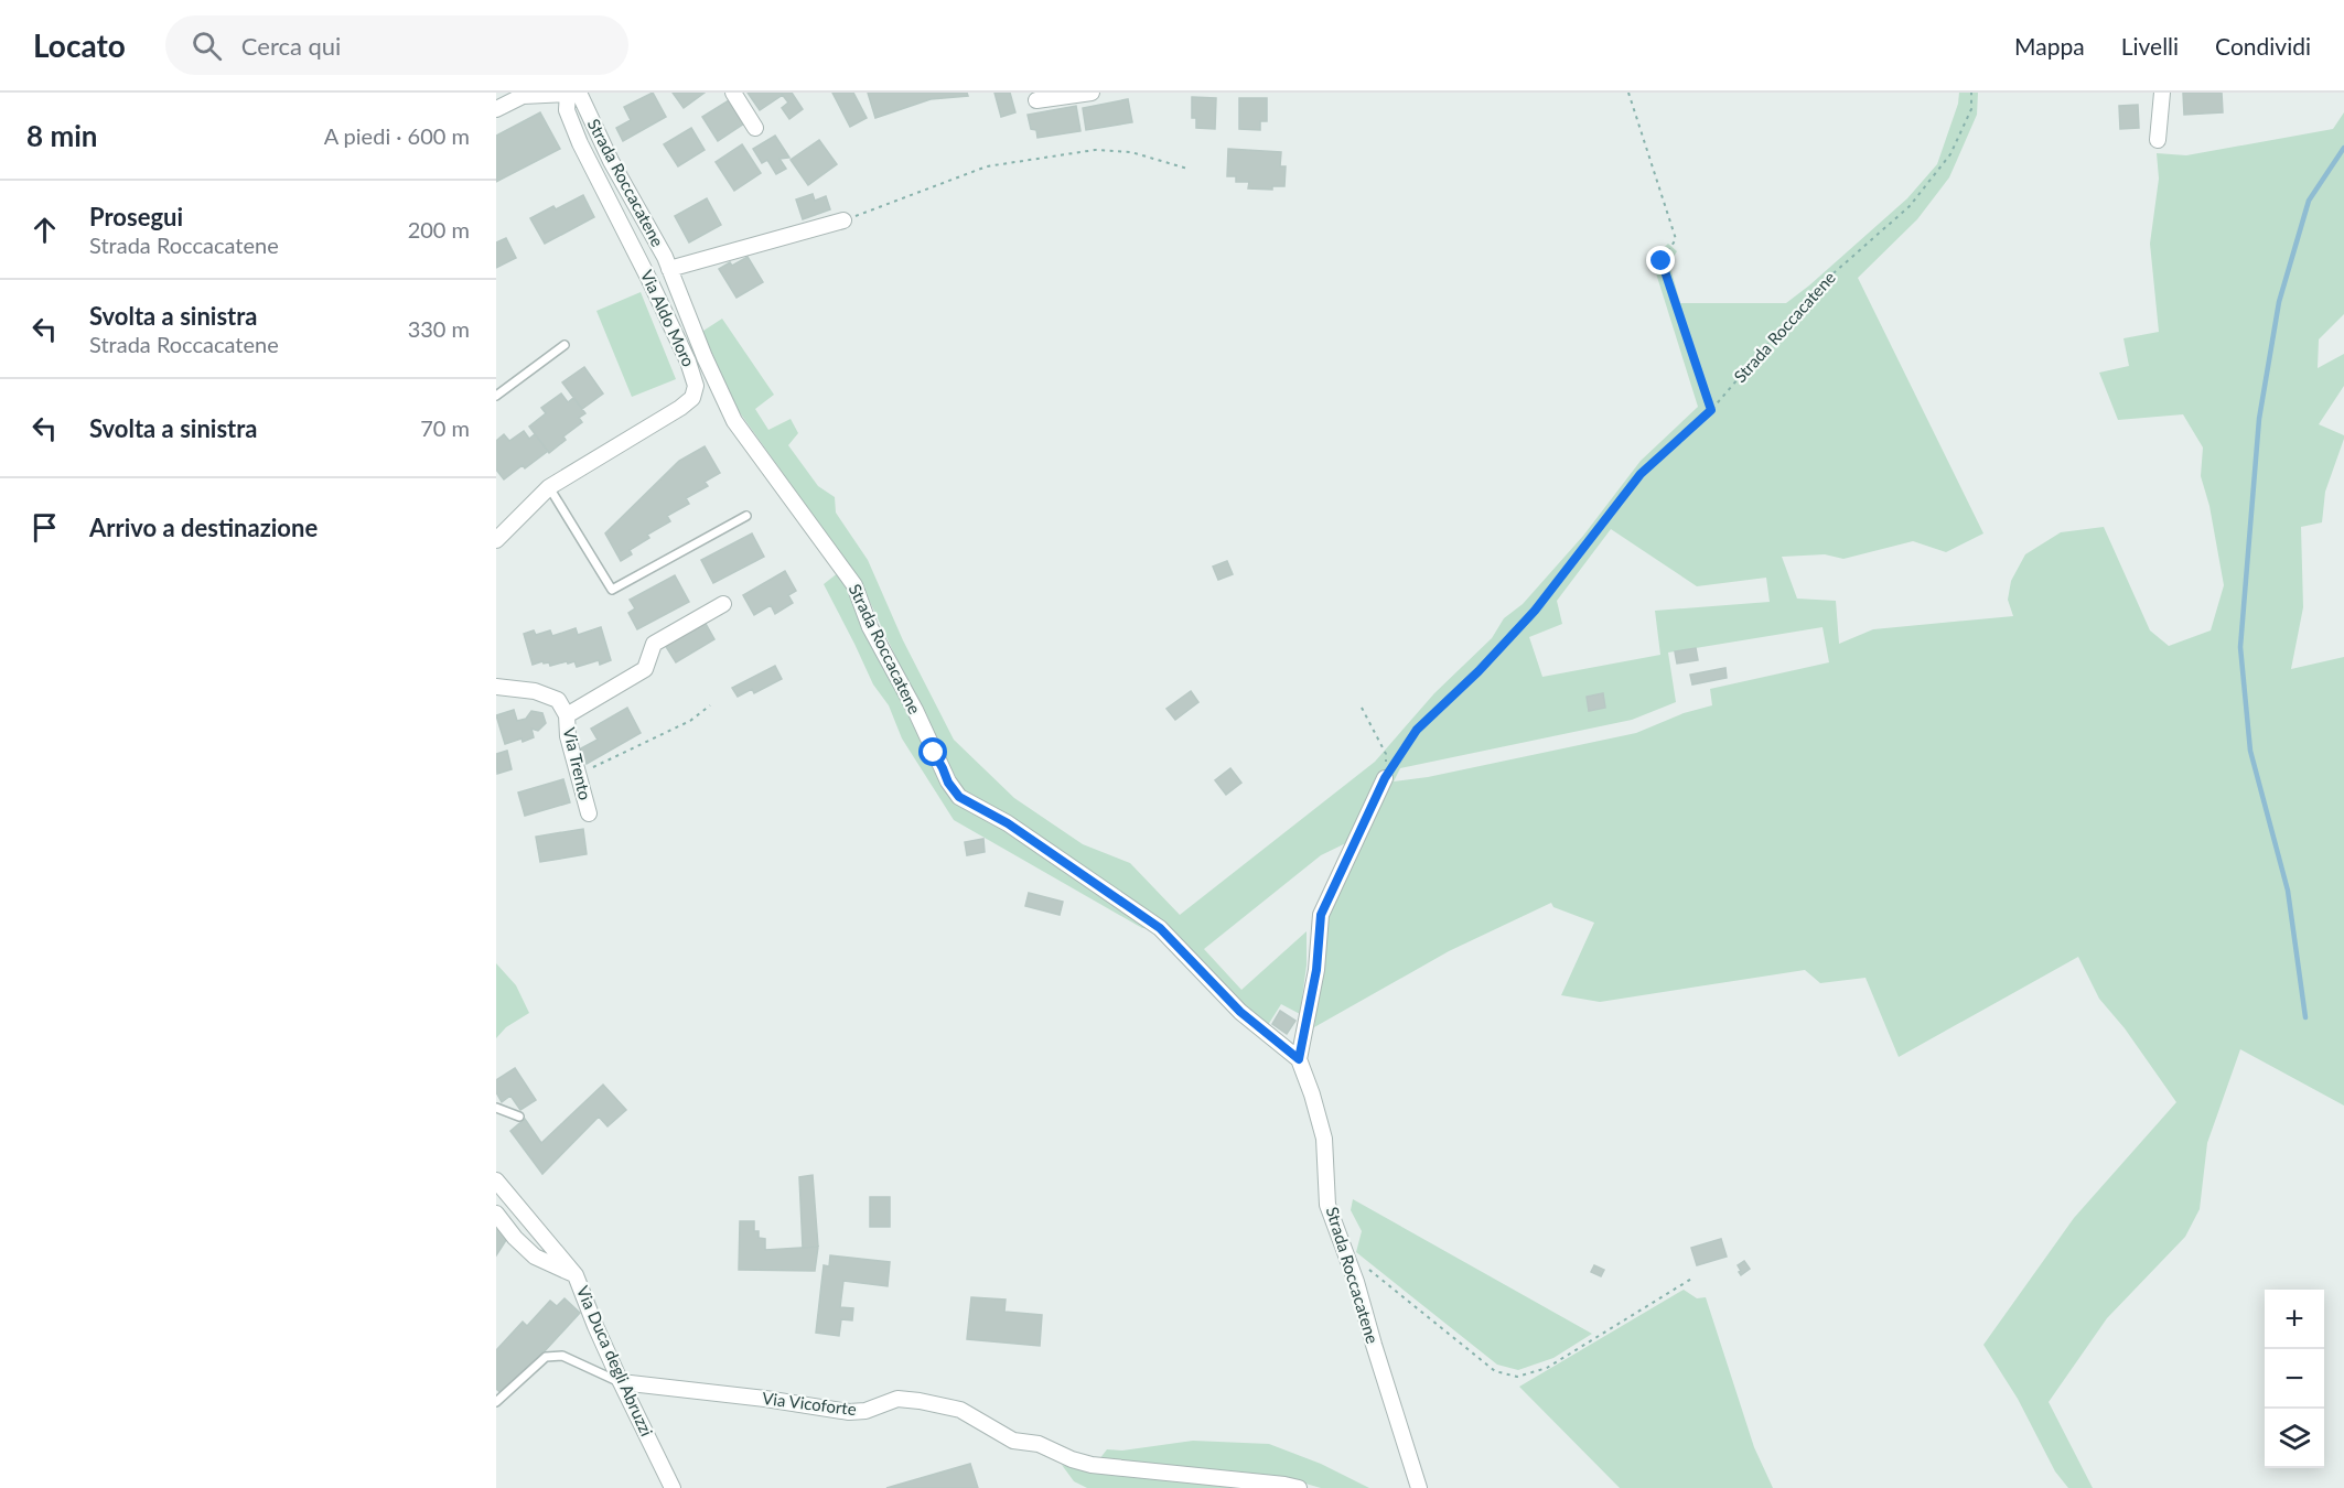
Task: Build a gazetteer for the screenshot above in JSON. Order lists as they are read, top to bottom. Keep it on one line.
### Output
{"streets":{"street":["Strada Roccacatene","Via Aldo Moro","Via Trento","Via Duca degli Abruzzi","Via Vicoforte"]},"crossings":[["Strada Roccacatene","Via Aldo Moro"],["Via Duca degli Abruzzi","Via Vicoforte"]],"page":{"header":"Locato","search":"Cerca qui","nav":["Mappa","Livelli","Condividi"],"heading":["8 min","A piedi · 600 m"],"list":[["Prosegui","Strada Roccacatene","200 m"],["Svolta a sinistra","Strada Roccacatene","330 m"],["Svolta a sinistra","70 m"],"Arrivo a destinazione"],"map_buttons":["+","−"]}}
